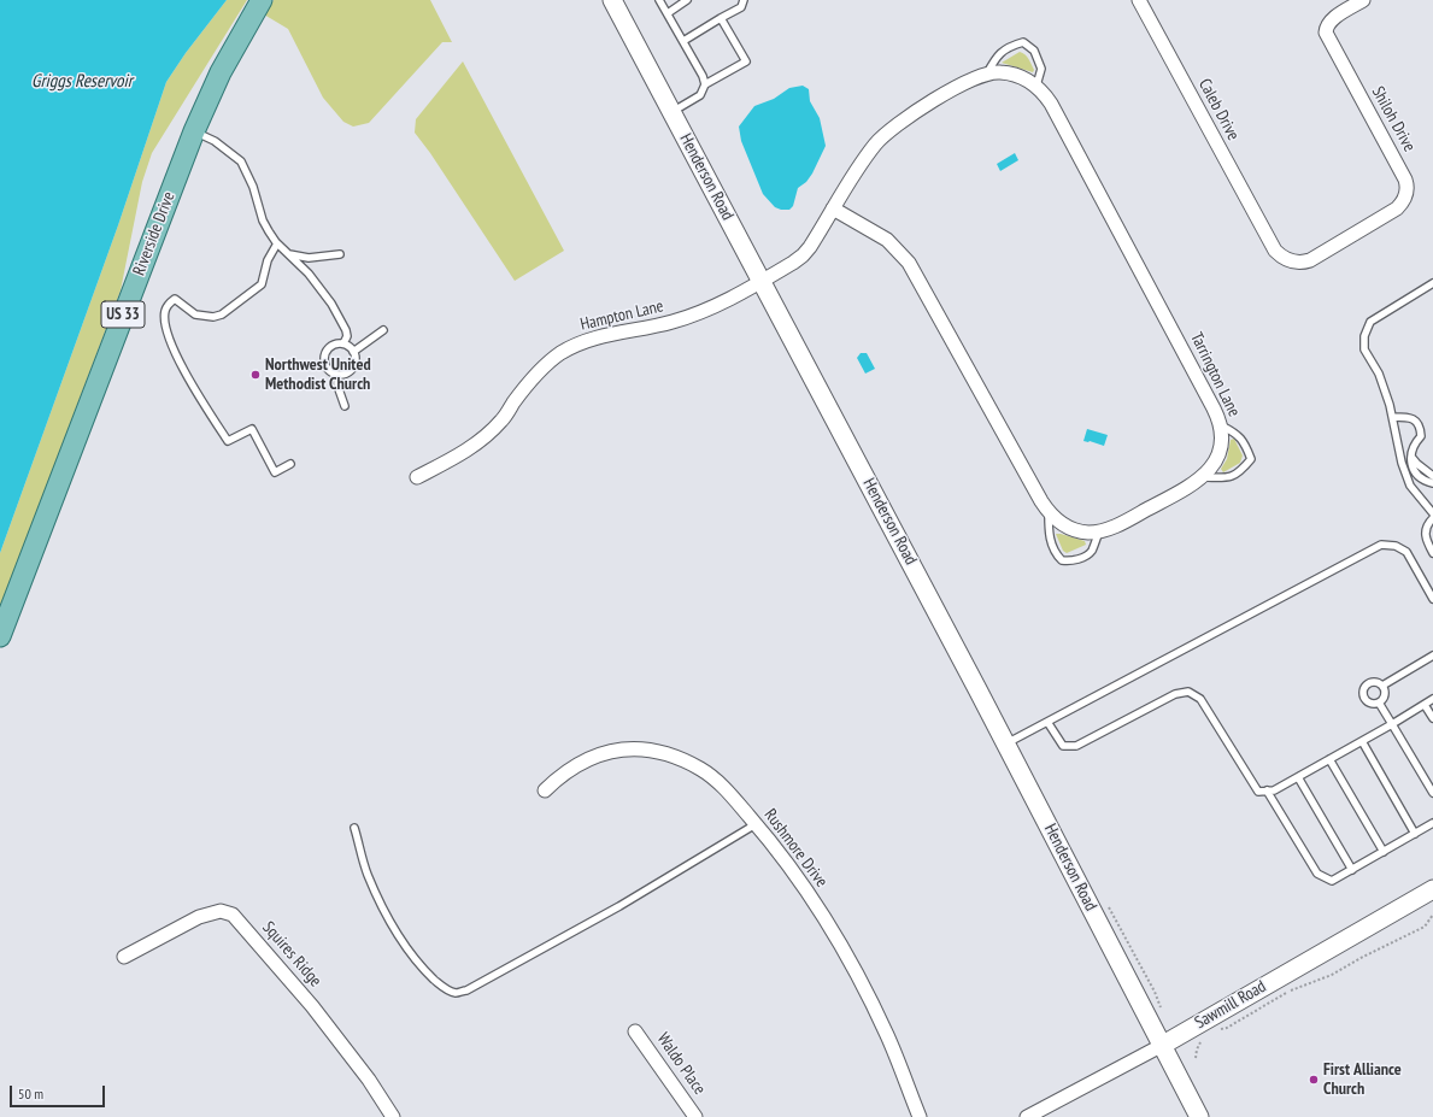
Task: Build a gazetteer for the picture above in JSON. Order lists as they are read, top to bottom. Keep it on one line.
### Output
{"streets":{"main road":["Henderson Road","Riverside Drive","US 33","Sawmill Road"],"street":["Caleb Drive","Shiloh Drive","Hampton Lane","Tarrington Lane","Rushmore Drive","Squires Ridge","Waldo Place"]},"crossings":[["Caleb Drive","Shiloh Drive"],["Henderson Road","Hampton Lane"],["Henderson Road","Tarrington Lane"],["Henderson Road","Sawmill Road"],["Hampton Lane","Tarrington Lane"]],"water":["Griggs Reservoir"],"places":["Northwest United Methodist Church","First Alliance Church"],"scale_bar":"50 m"}
